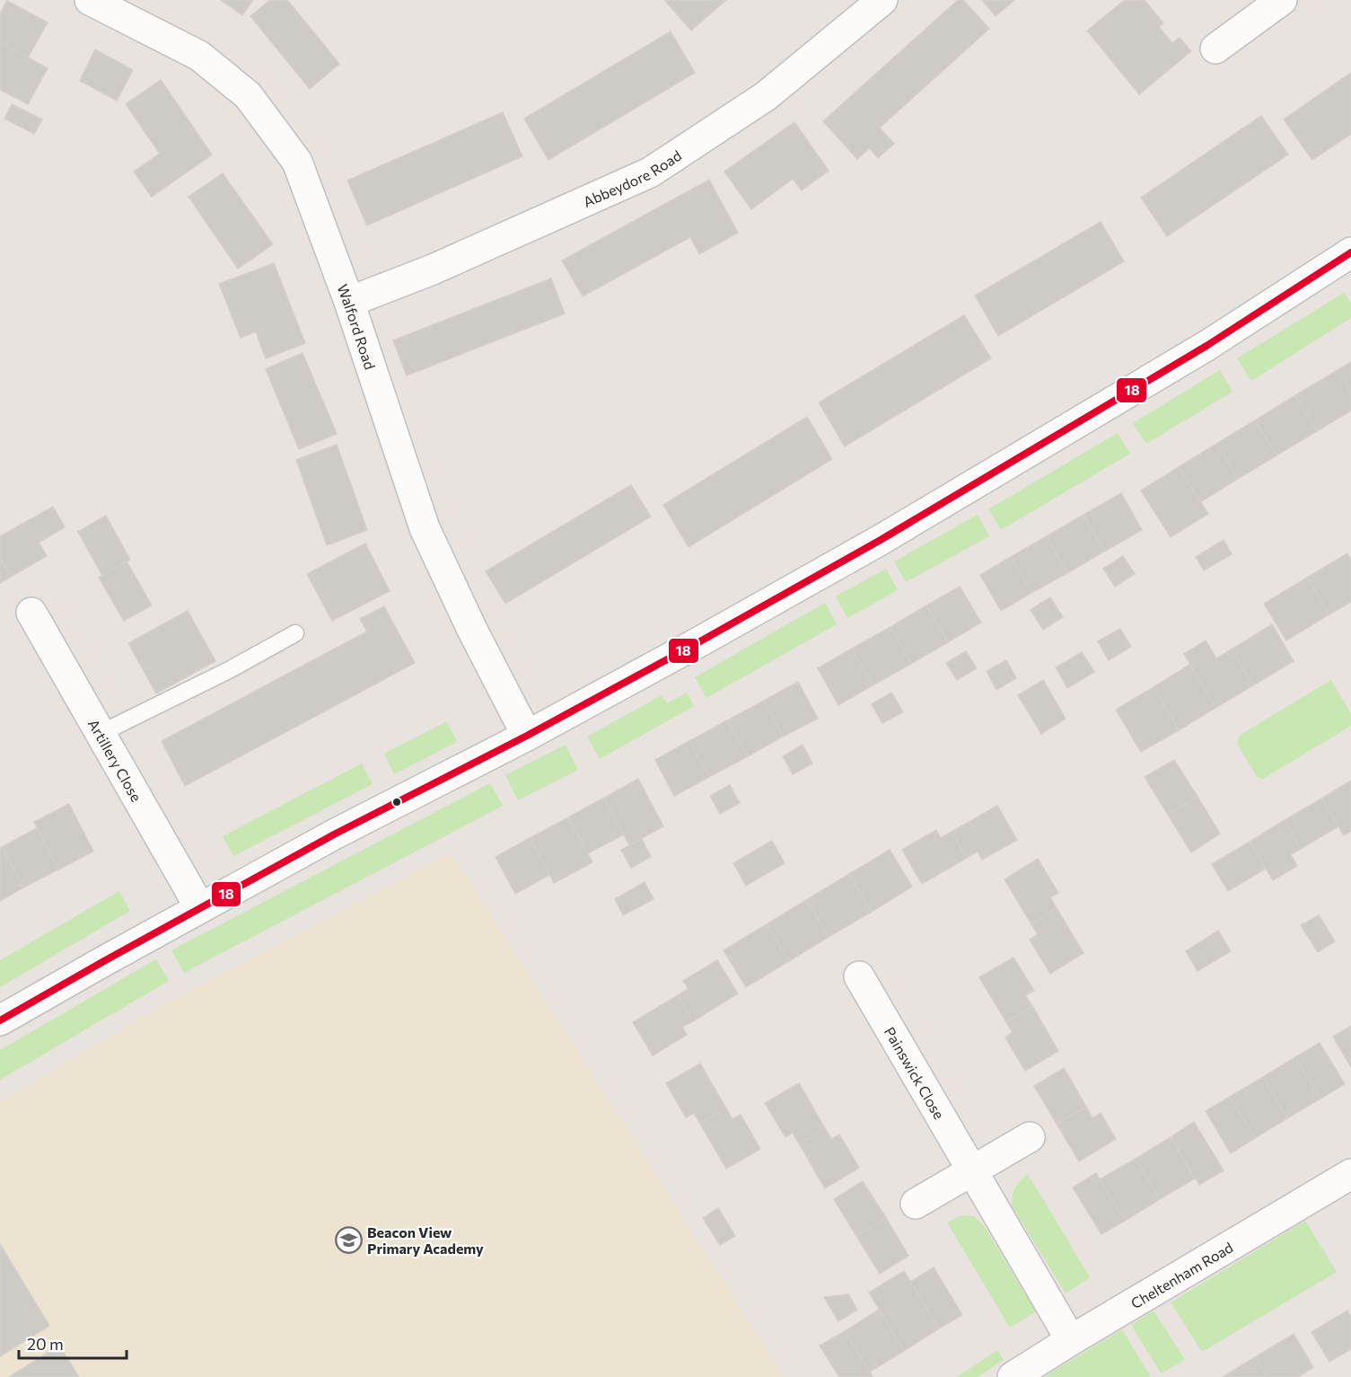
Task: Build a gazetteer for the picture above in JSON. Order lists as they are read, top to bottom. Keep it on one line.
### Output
{"streets":{"street":["Abbeydore Road","Walford Road","Artillery Close","Painswick Close","Cheltenham Road"]},"crossings":[["Abbeydore Road","Walford Road"],["Painswick Close","Cheltenham Road"]],"places":{"school or university":["Beacon View Primary Academy"]},"lines":["transit line 18"],"scale_bar":"20 m"}
